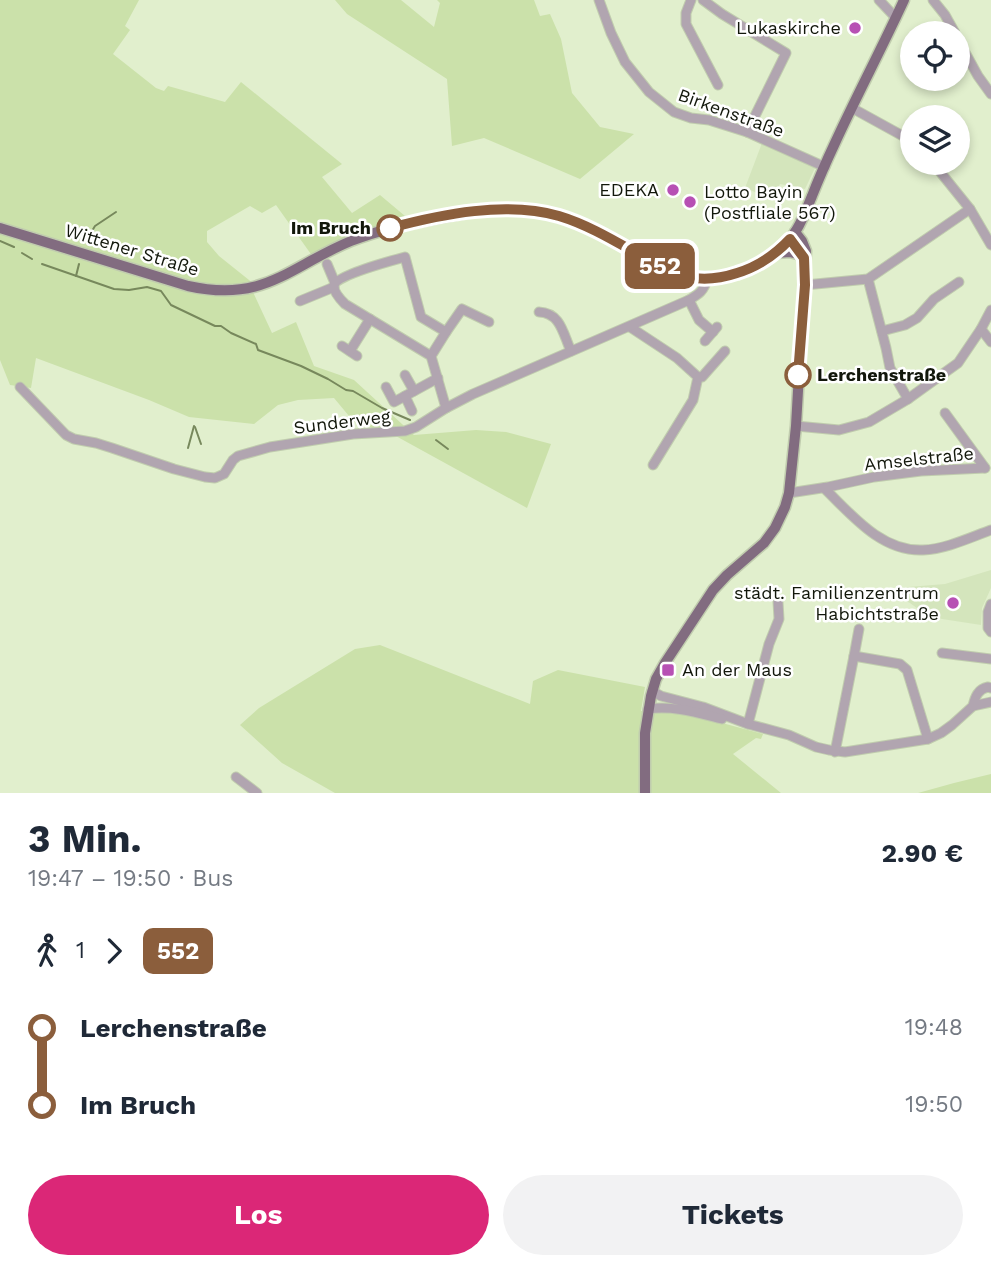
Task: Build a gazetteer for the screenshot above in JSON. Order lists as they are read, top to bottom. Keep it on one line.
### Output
{"streets":{"main road":["Wittener Straße"],"street":["Birkenstraße","Sunderweg","Amselstraße"]},"crossings":[["Birkenstraße","Wittener Straße"],["Wittener Straße","Sunderweg"]],"places":{"other":["Lukaskirche","EDEKA","Lotto Bayin (Postfliale 567)","Im Bruch","Lerchenstraße","städt. Familienzentrum Habichtstraße"],"transit":["An der Maus"]},"lines":["bus line 552"],"page":{"on_map":"552","heading":["3 Min.","19:47 – 19:50 · Bus","2.90 €"],"legs":["1","552"],"list":[{"name":"Lerchenstraße","value":"19:48"},{"name":"Im Bruch","value":"19:50"}],"buttons":["Los","Tickets"]}}
